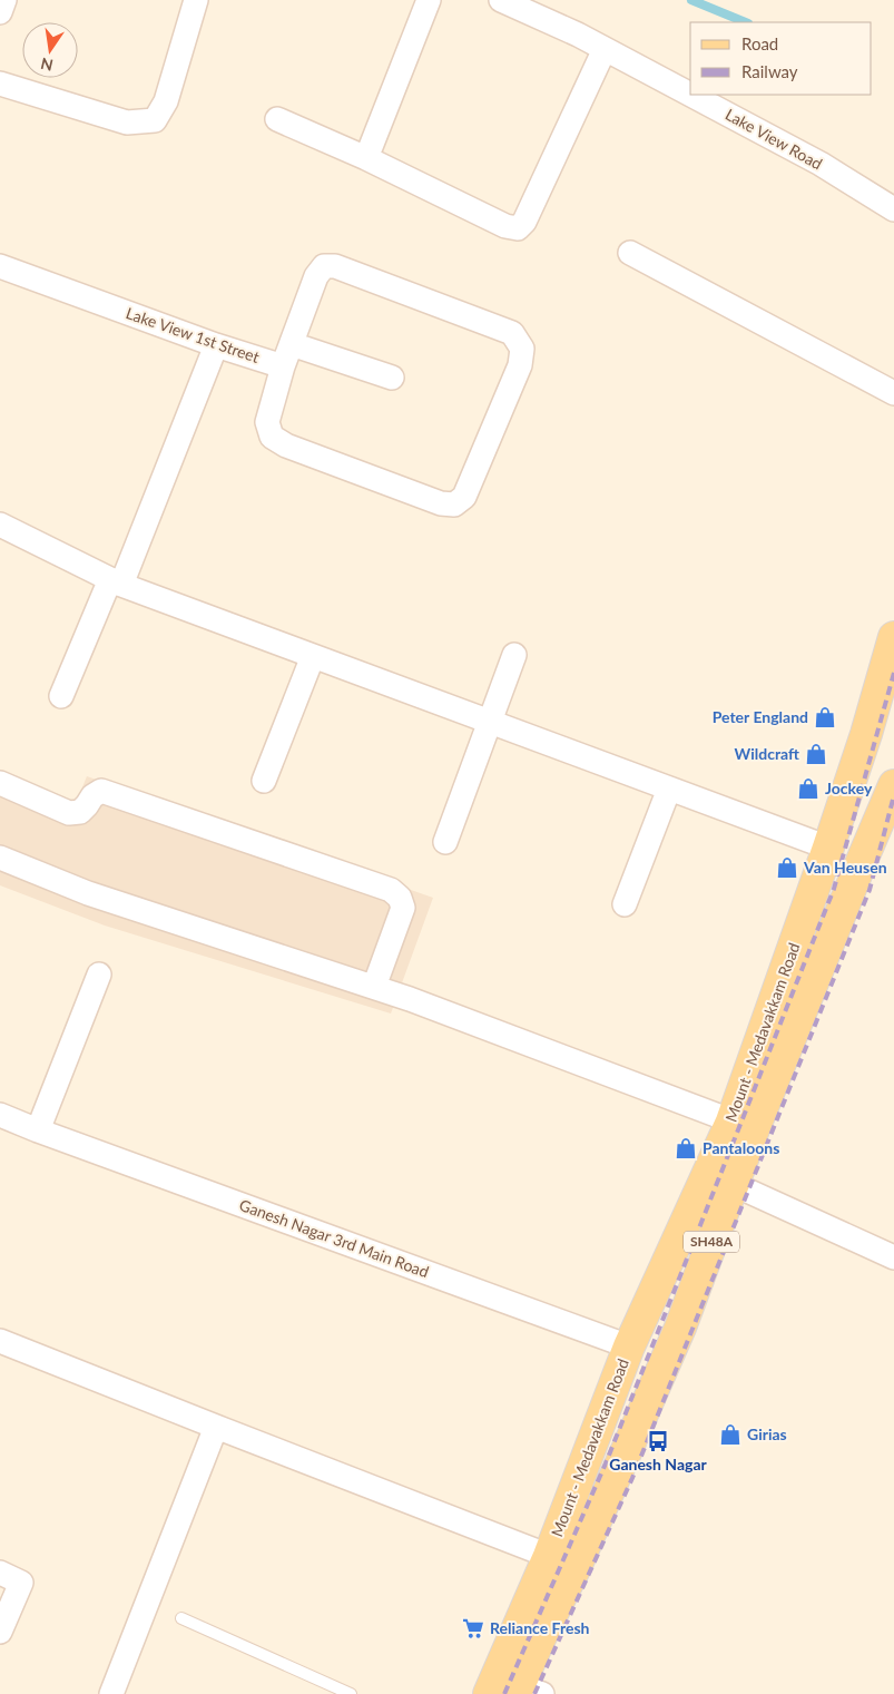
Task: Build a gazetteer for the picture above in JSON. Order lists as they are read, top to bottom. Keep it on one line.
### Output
{"streets":{"main road":["Mount - Medavakkam Road","SH48A"],"street":["Lake View Road","Lake View 1st Street","Ganesh Nagar 3rd Main Road"]},"crossings":[["Mount - Medavakkam Road","Ganesh Nagar 3rd Main Road"]],"places":{"shop":["Peter England","Wildcraft","Jockey","Van Heusen","Pantaloons","Girias"],"bus stop":["Ganesh Nagar"],"supermarket":["Reliance Fresh"]},"legend":["Road","Railway"],"north":"bottom"}
